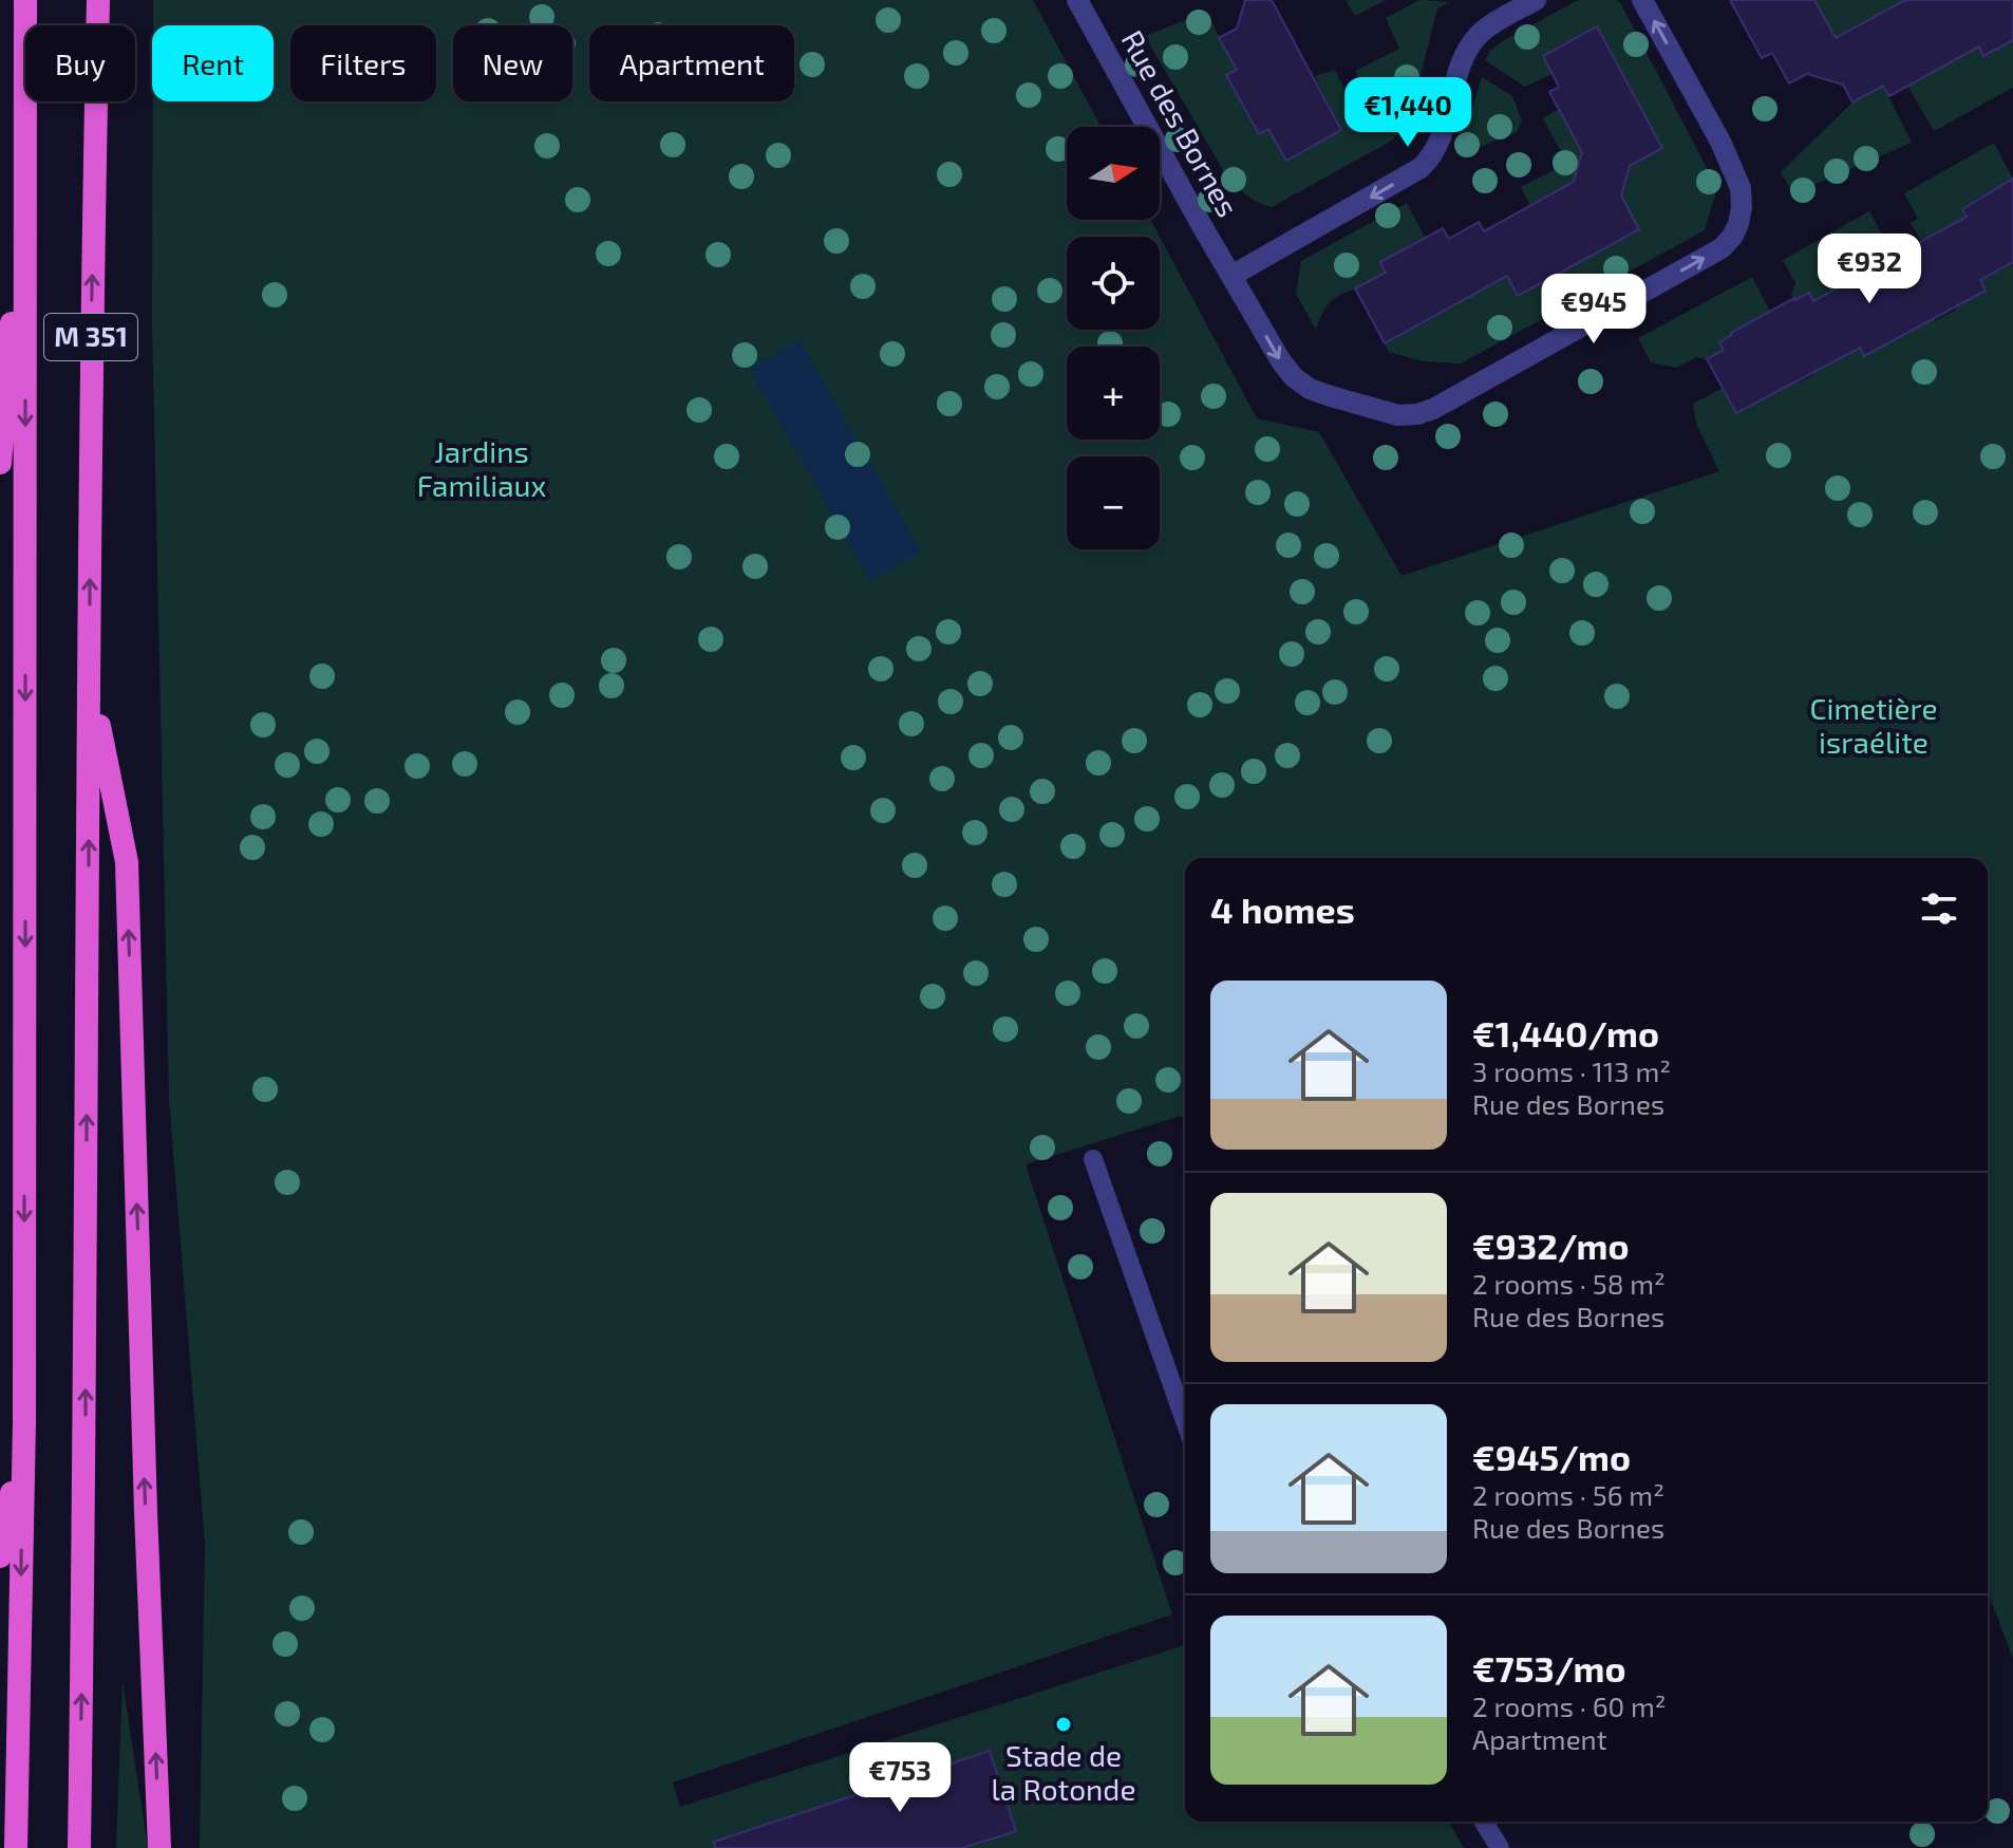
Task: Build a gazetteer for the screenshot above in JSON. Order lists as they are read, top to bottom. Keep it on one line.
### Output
{"streets":{"highway":["M 351"],"street":["Rue des Bornes"]},"parks":["Jardins Familiaux","Cimetière israélite"],"places":["Stade de la Rotonde"],"north":"right","page":{"chip":["Buy","Rent","Filters","New","Apartment"],"price":["€1,440","€932","€945","€753"],"map_buttons":["+","−"],"heading":"4 homes","list":[{"name":"€1,440/mo","note":"3 rooms · 113 m² · Rue des Bornes"},{"name":"€932/mo","note":"2 rooms · 58 m² · Rue des Bornes"},{"name":"€945/mo","note":"2 rooms · 56 m² · Rue des Bornes"},{"name":"€753/mo","note":"2 rooms · 60 m² · Apartment"}]}}
